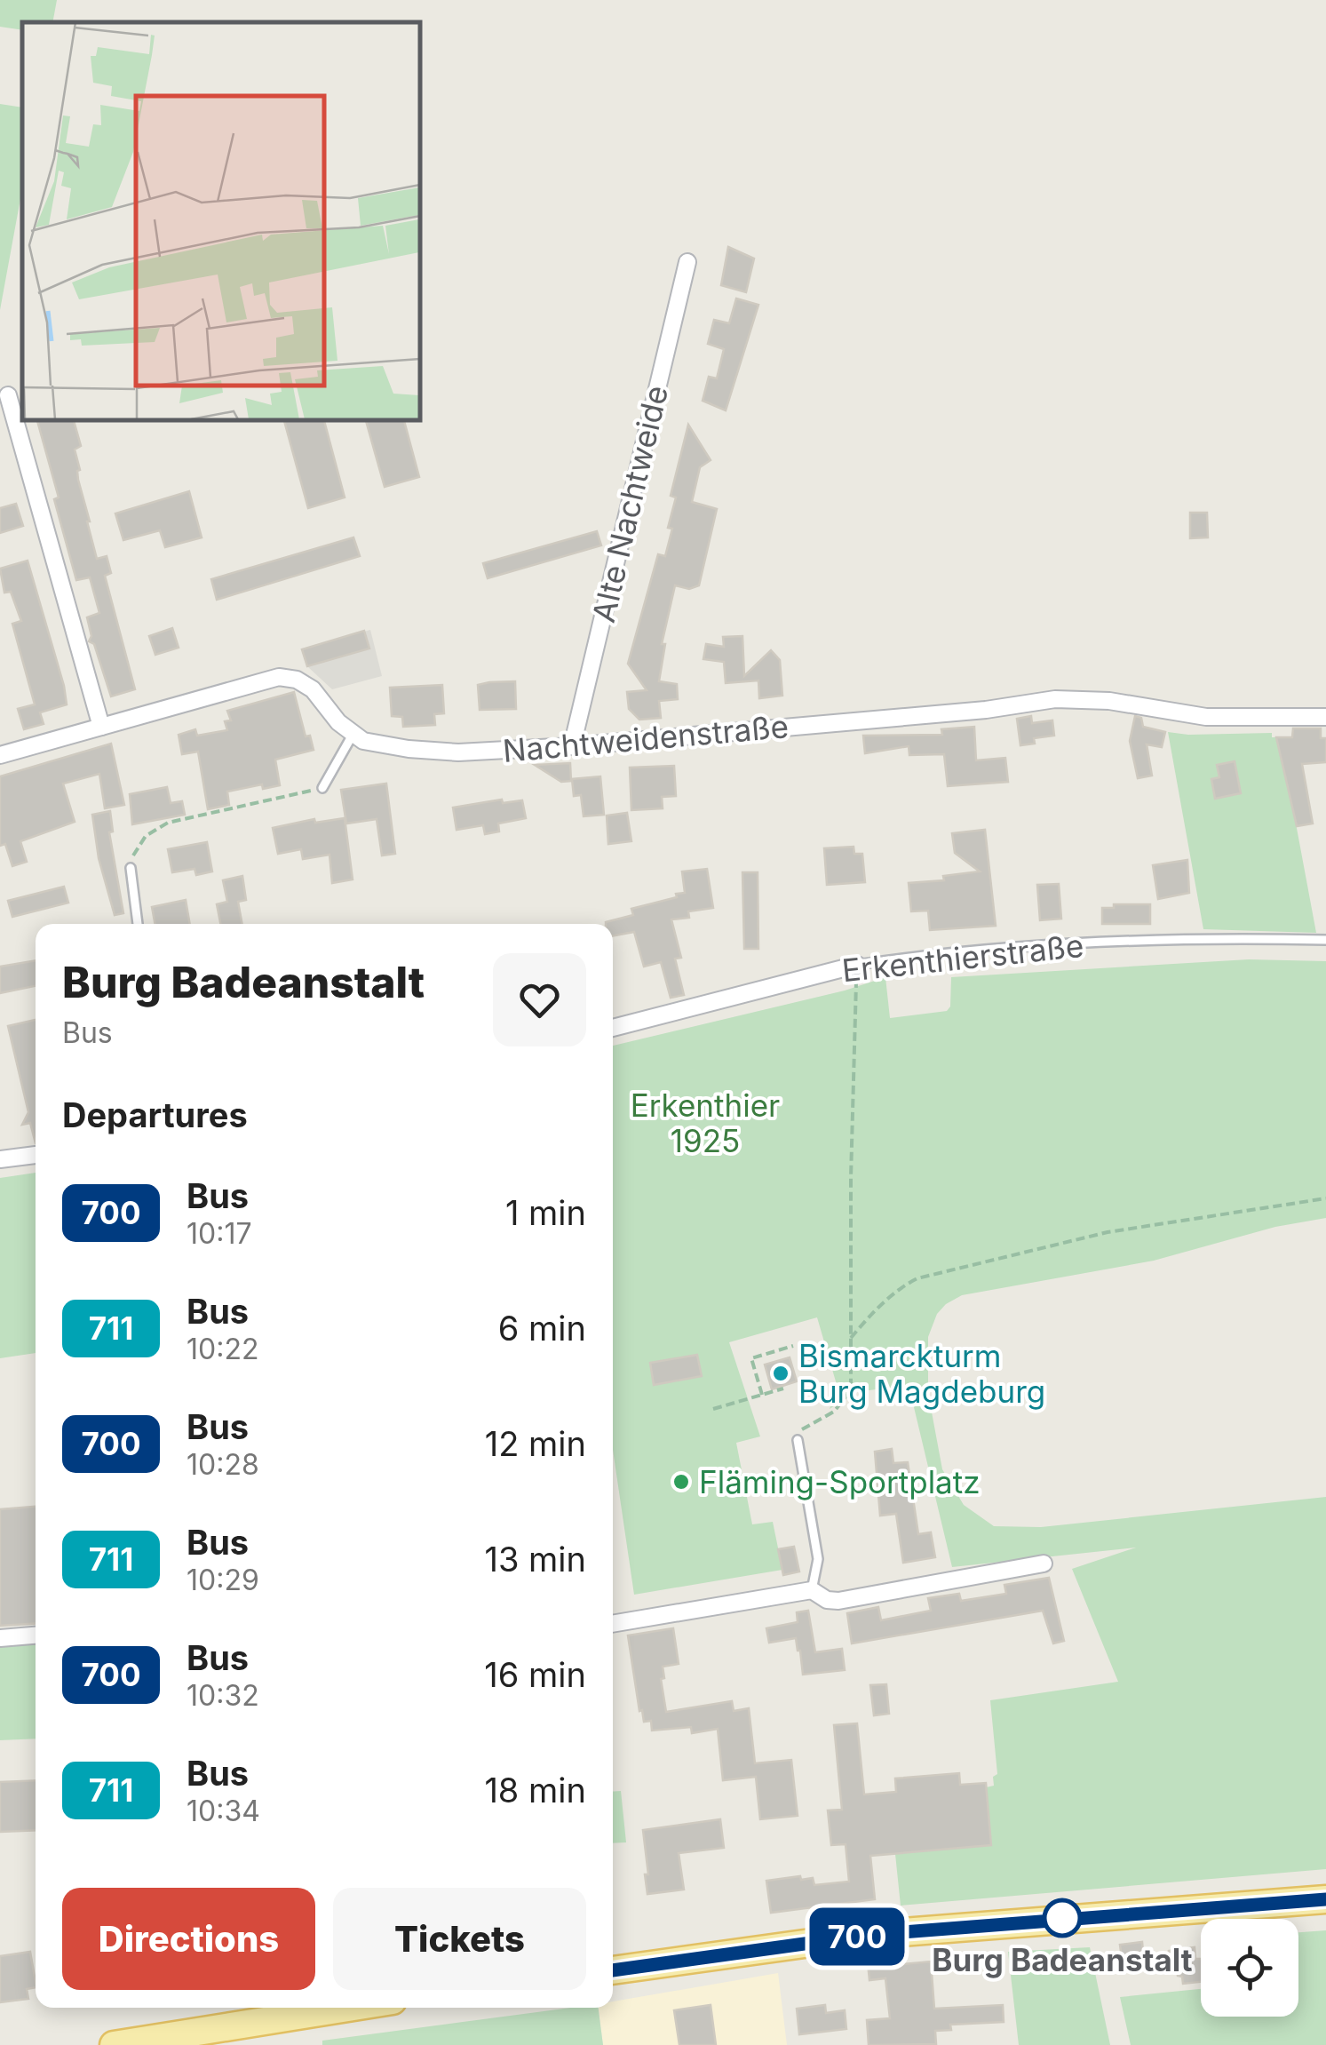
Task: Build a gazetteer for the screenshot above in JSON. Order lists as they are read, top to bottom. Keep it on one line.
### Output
{"streets":{"street":["Alte Nachtweide","Nachtweidenstraße","Erkenthierstraße"]},"crossings":[["Alte Nachtweide","Nachtweidenstraße"]],"parks":["Erkenthier 1925"],"places":["Bismarckturm Burg Magdeburg","Fläming-Sportplatz","Burg Badeanstalt"],"lines":["bus line 700"],"page":{"on_map":"700","heading":[["Burg Badeanstalt","Bus"],"Departures"],"list":[{"mark":"700","name":"Bus","note":"10:17","value":"1 min"},{"mark":"711","name":"Bus","note":"10:22","value":"6 min"},{"mark":"700","name":"Bus","note":"10:28","value":"12 min"},{"mark":"711","name":"Bus","note":"10:29","value":"13 min"},{"mark":"700","name":"Bus","note":"10:32","value":"16 min"},{"mark":"711","name":"Bus","note":"10:34","value":"18 min"}],"buttons":["Directions","Tickets"]}}
